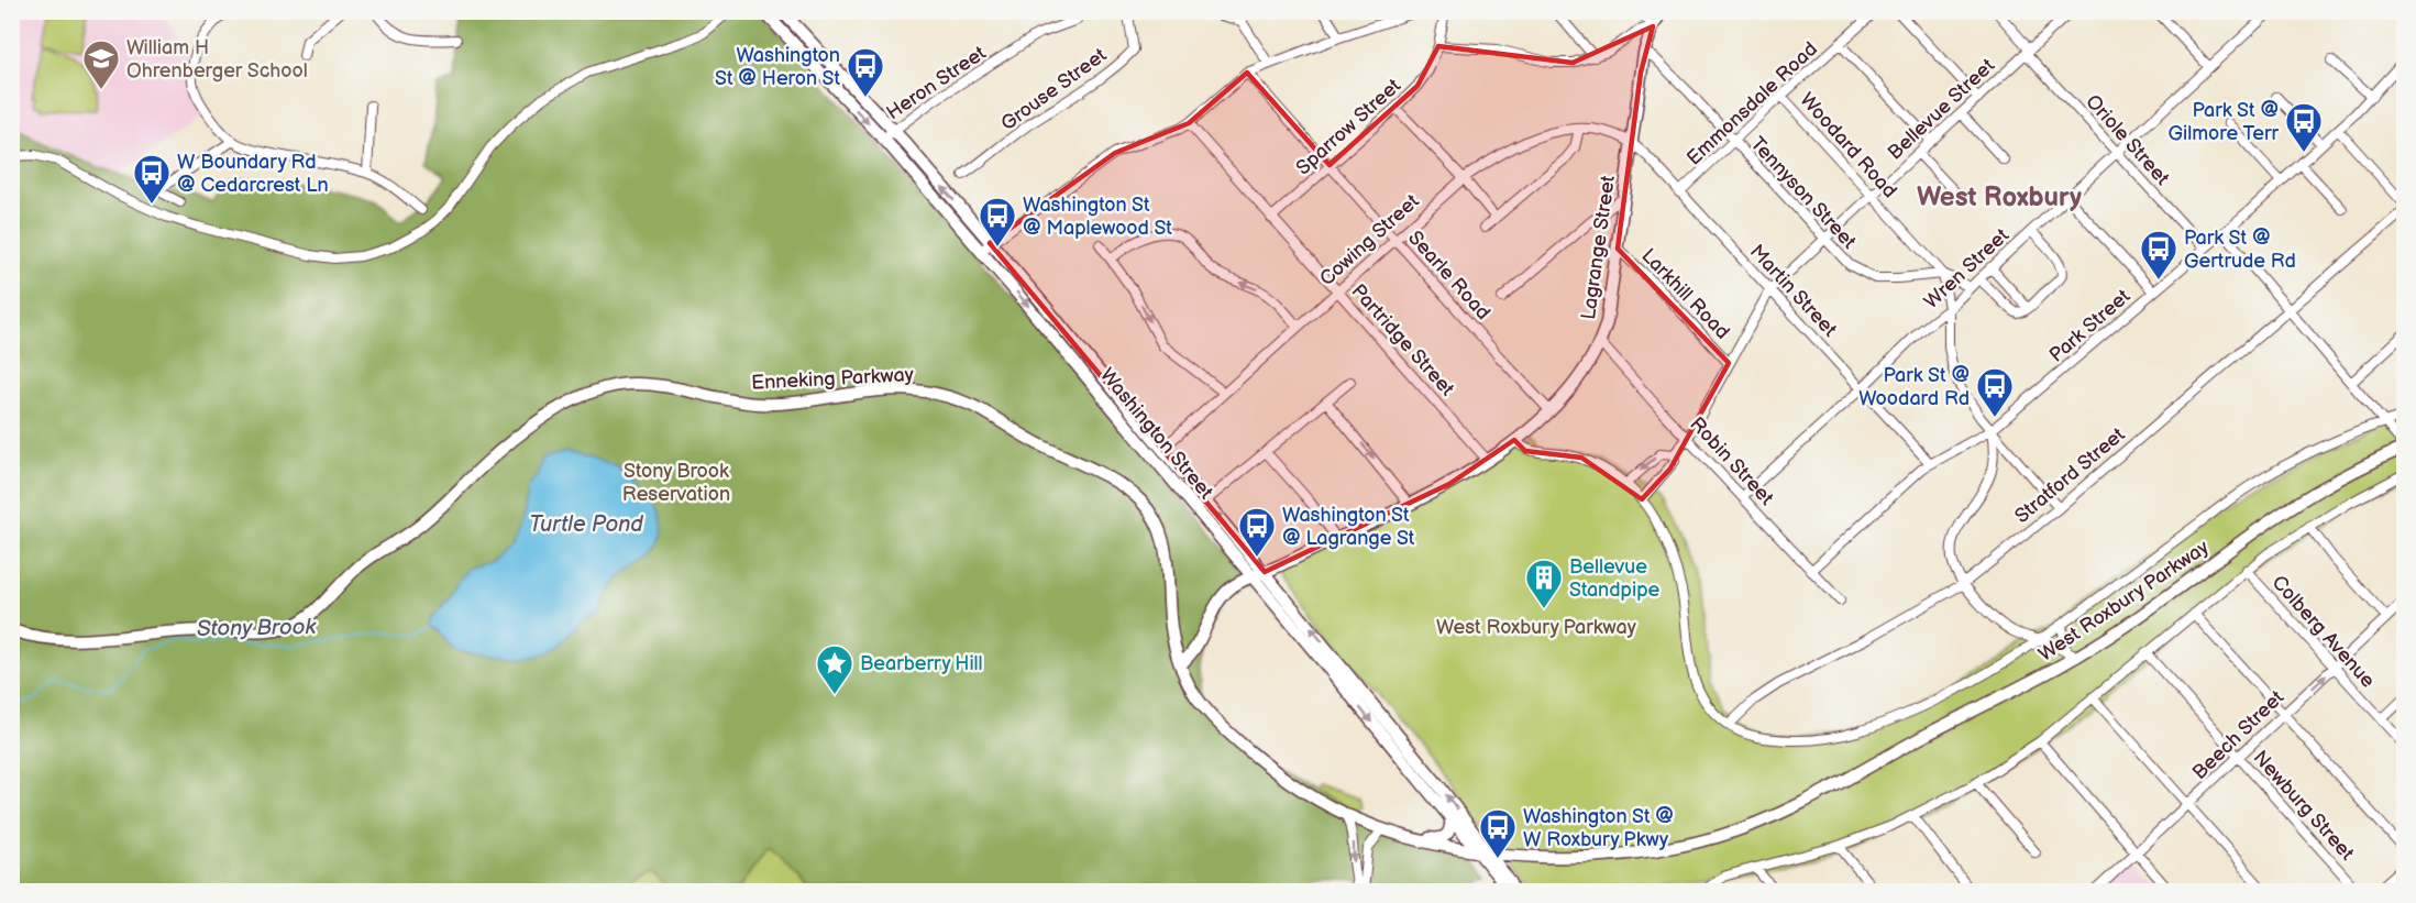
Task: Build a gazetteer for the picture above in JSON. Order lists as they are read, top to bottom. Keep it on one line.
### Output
{"streets":{"main road":["Lagrange Street","Enneking Parkway","Washington Street","West Roxbury Parkway"],"street":["Heron Street","Grouse Street","Emmonsdale Road","Bellevue Street","Sparrow Street","Oriole Street","Woodard Road","Tennyson Street","Cowing Street","Wren Street","Searle Road","Martin Street","Larkhill Road","Park Street","Partridge Street","Robin Street","Stratford Street","Colberg Avenue","Beech Street","Newburg Street"]},"crossings":[["Heron Street","Washington Street"],["Emmonsdale Road","Woodard Road"],["Emmonsdale Road","Tennyson Street"],["Emmonsdale Road","Martin Street"],["Bellevue Street","Oriole Street"],["Bellevue Street","Woodard Road"],["Bellevue Street","Tennyson Street"],["Bellevue Street","Martin Street"],["Bellevue Street","Larkhill Road"],["Bellevue Street","Robin Street"],["Sparrow Street","Searle Road"],["Sparrow Street","Partridge Street"],["Oriole Street","Wren Street"],["Oriole Street","Park Street"],["Woodard Road","Tennyson Street"],["Tennyson Street","Lagrange Street"],["Cowing Street","Lagrange Street"],["Cowing Street","Searle Road"],["Cowing Street","Martin Street"],["Cowing Street","Partridge Street"],["Cowing Street","Washington Street"],["Lagrange Street","Searle Road"],["Lagrange Street","Martin Street"],["Lagrange Street","Larkhill Road"],["Lagrange Street","Partridge Street"],["Lagrange Street","Enneking Parkway"],["Lagrange Street","Washington Street"],["Lagrange Street","Robin Street"],["Wren Street","Martin Street"],["Wren Street","Robin Street"],["Martin Street","Park Street"],["Park Street","Robin Street"],["Enneking Parkway","Washington Street"],["Enneking Parkway","West Roxbury Parkway"],["Washington Street","West Roxbury Parkway"],["Stratford Street","West Roxbury Parkway"],["Colberg Avenue","Beech Street"],["Beech Street","Newburg Street"]],"districts":["West Roxbury"],"water":["Turtle Pond","Stony Brook"],"parks":["Stony Brook Reservation","West Roxbury Parkway"],"places":{"school or university":["William H Ohrenberger School"],"bus stop":["Washington St @ Heron St","Park St @ Gilmore Terr","W Boundary Rd @ Cedarcrest Ln","Washington St @ Maplewood St","Park St @ Gertrude Rd","Park St @ Woodard Rd","Washington St @ Lagrange St","Washington St @ W Roxbury Pkwy"],"building":["Bellevue Standpipe"],"place":["Bearberry Hill"]}}
